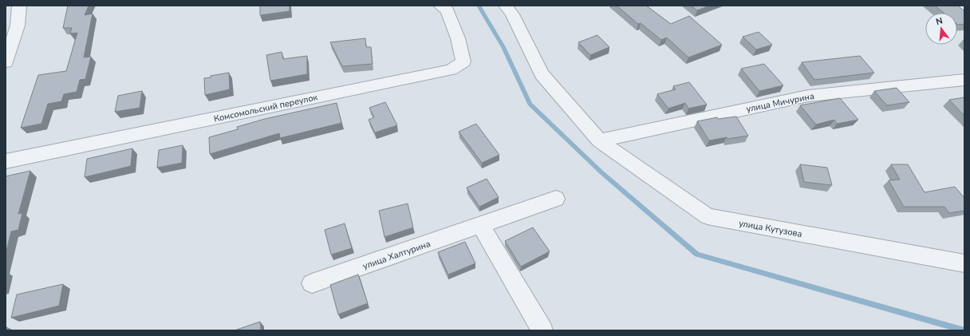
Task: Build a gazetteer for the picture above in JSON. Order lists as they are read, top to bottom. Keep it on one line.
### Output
{"streets":{"street":["улица Мичурина","Комсомольский переулок","улица Кутузова","улица Халтурина"]},"crossings":[["улица Мичурина","улица Кутузова"]],"north":"top"}
